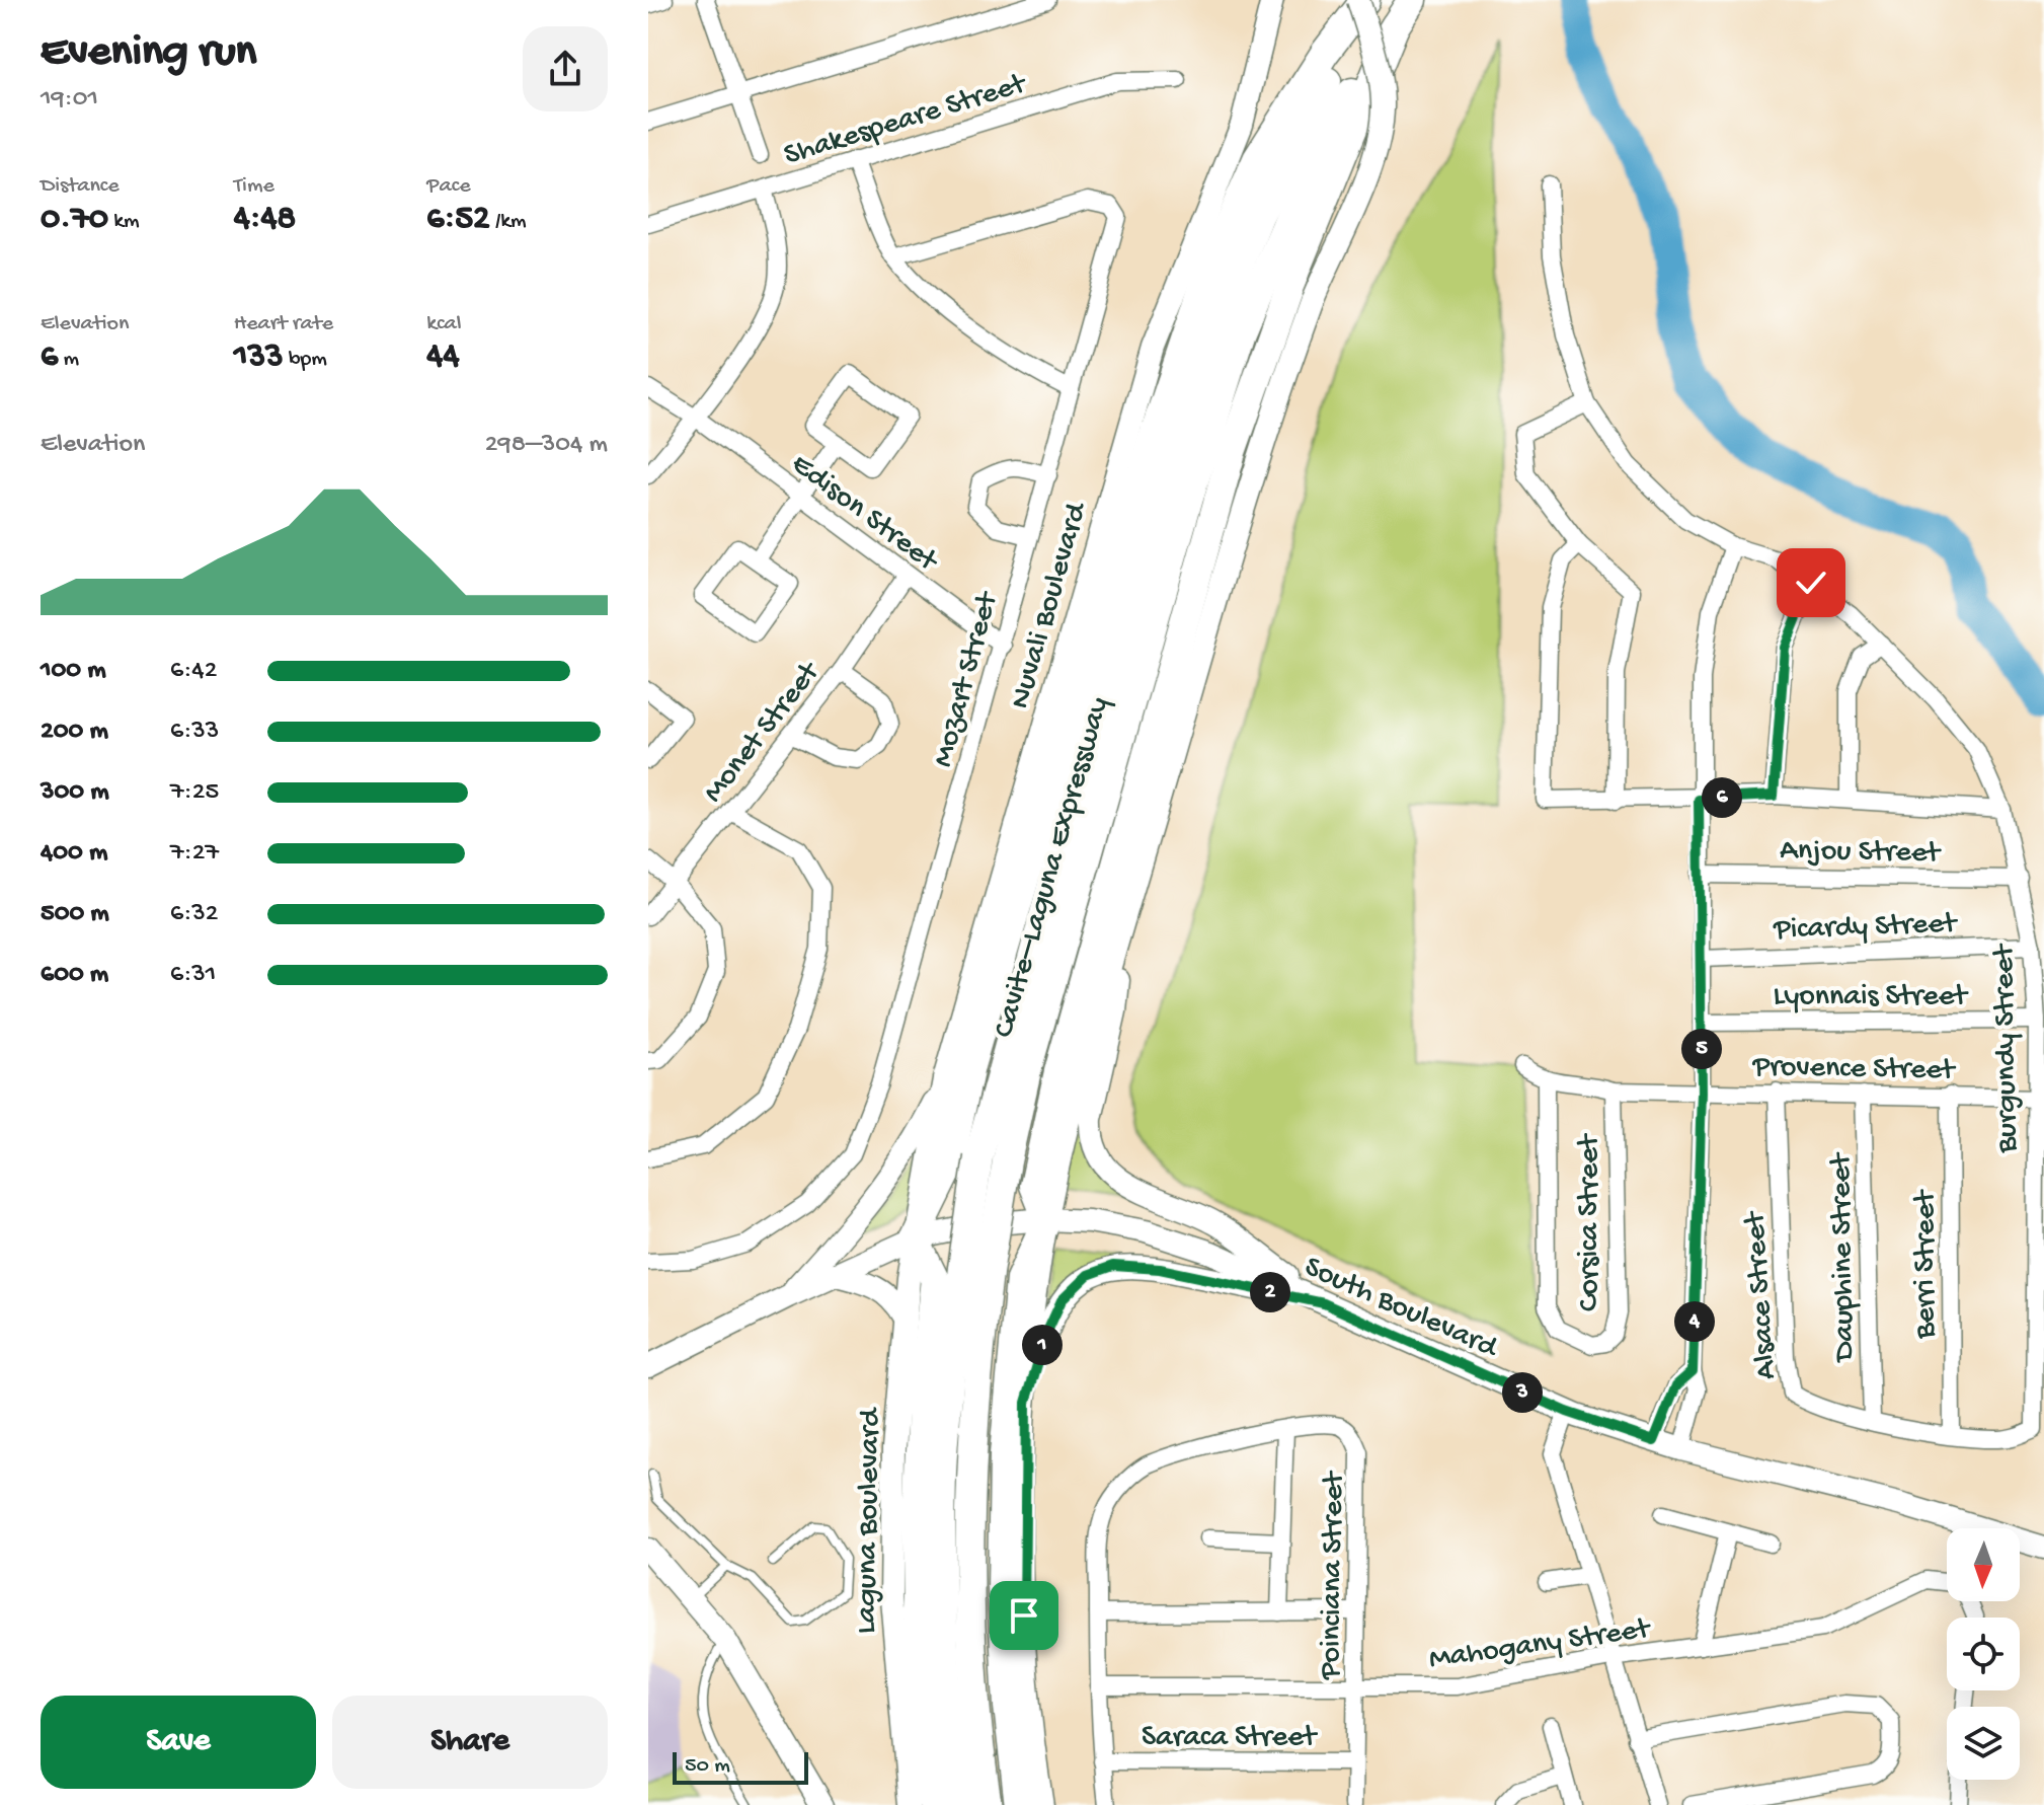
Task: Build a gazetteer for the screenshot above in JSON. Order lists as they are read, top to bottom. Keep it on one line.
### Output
{"streets":{"highway":["Cavite–Laguna Expressway"],"main road":["Nuvali Boulevard","South Boulevard","Laguna Boulevard"],"street":["Shakespeare Street","Edison Street","Mozart Street","Monet Street","Anjou Street","Picardy Street","Lyonnais Street","Burgundy Street","Provence Street","Corsica Street","Dauphine Street","Berri Street","Alsace Street","Poinciana Street","Mahogany Street","Saraca Street"]},"crossings":[["Edison Street","Mozart Street"],["Edison Street","Monet Street"],["Nuvali Boulevard","South Boulevard"],["Nuvali Boulevard","Laguna Boulevard"],["Anjou Street","Burgundy Street"],["Picardy Street","Burgundy Street"],["Lyonnais Street","Burgundy Street"],["Burgundy Street","Provence Street"],["Burgundy Street","Alsace Street"],["Provence Street","Corsica Street"],["Provence Street","Dauphine Street"],["Provence Street","Berri Street"],["Provence Street","Alsace Street"],["Dauphine Street","Alsace Street"],["Berri Street","Alsace Street"],["South Boulevard","Laguna Boulevard"],["Poinciana Street","Mahogany Street"],["Poinciana Street","Saraca Street"]],"scale_bar":"50 m","north":"bottom","page":{"heading":["Evening run","19:01"],"stats":[["Distance","0.70 km"],["Time","4:48"],["Pace","6:52 /km"],["Elevation","6 m"],["Heart rate","133 bpm"],["kcal","44"]],"chart":["Elevation","298–304 m"],"list":[{"name":"100 m","note":"6:42"},{"name":"200 m","note":"6:33"},{"name":"300 m","note":"7:25"},{"name":"400 m","note":"7:27"},{"name":"500 m","note":"6:32"},{"name":"600 m","note":"6:31"}],"pins":["6","5","2","4","1","3"],"buttons":["Save","Share"],"scale":"50 m"}}
